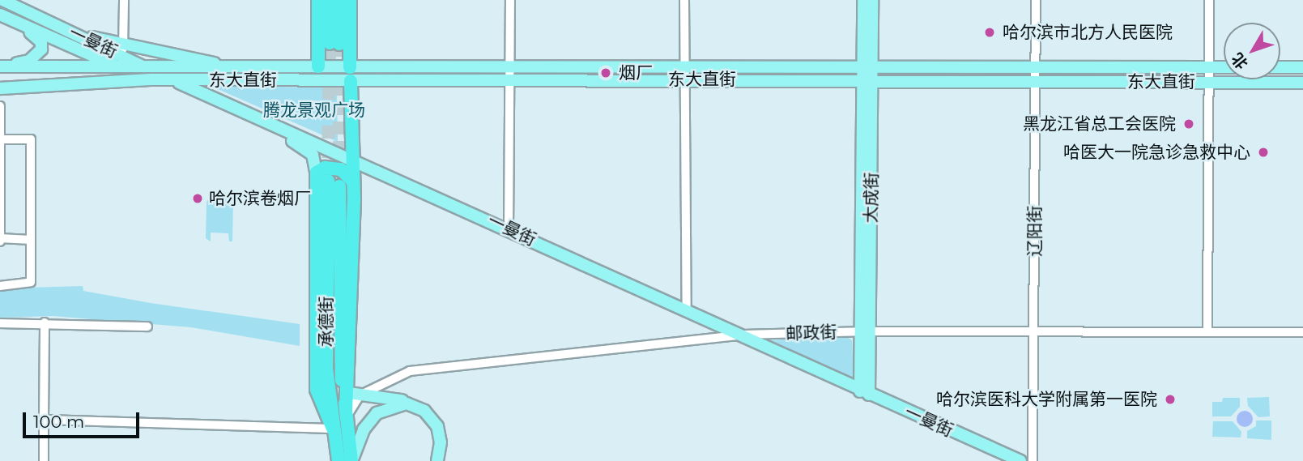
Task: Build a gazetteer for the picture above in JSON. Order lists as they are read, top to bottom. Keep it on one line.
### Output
{"streets":{"highway":["承德街"],"main road":["一曼街","东大直街","大成街"],"street":["辽阳街","邮政街"]},"crossings":[["一曼街","东大直街"],["一曼街","大成街"],["一曼街","承德街"],["一曼街","邮政街"],["东大直街","大成街"],["东大直街","辽阳街"],["大成街","邮政街"],["辽阳街","邮政街"]],"parks":["腾龙景观广场"],"places":["哈尔滨市北方人民医院","烟厂","黑龙江省总工会医院","哈医大一院急诊急救中心","哈尔滨卷烟厂","哈尔滨医科大学附属第一医院"],"scale_bar":"100 m","north":"bottom left"}
